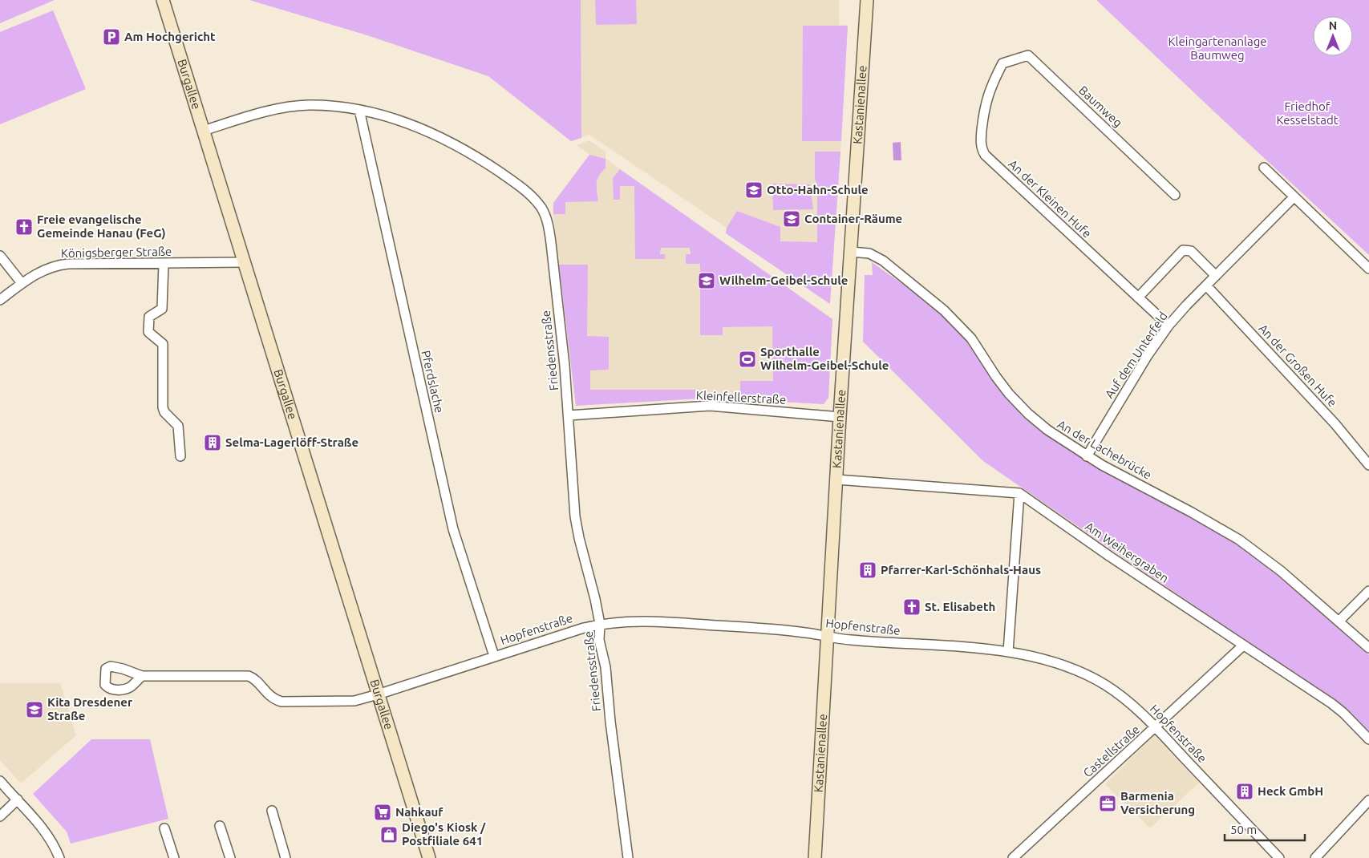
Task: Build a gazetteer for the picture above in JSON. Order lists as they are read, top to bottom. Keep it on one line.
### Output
{"streets":{"street":["Burgallee","Kastanienallee","Baumweg","An der Kleinen Hufe","Königsberger Straße","Friedensstraße","Auf dem Unterfeld","An der Großen Hufe","Pferdslache","Kleinfellerstraße","An der Lachebrücke","Am Weihergraben","Hopfenstraße","Castellstraße"]},"crossings":[["Burgallee","Königsberger Straße"],["Burgallee","Friedensstraße"],["Burgallee","Hopfenstraße"],["Kastanienallee","Kleinfellerstraße"],["Kastanienallee","An der Lachebrücke"],["Kastanienallee","Am Weihergraben"],["Kastanienallee","Hopfenstraße"],["Baumweg","An der Kleinen Hufe"],["An der Kleinen Hufe","Auf dem Unterfeld"],["Friedensstraße","Pferdslache"],["Friedensstraße","Kleinfellerstraße"],["Friedensstraße","Hopfenstraße"],["Auf dem Unterfeld","An der Großen Hufe"],["Auf dem Unterfeld","An der Lachebrücke"],["Pferdslache","Hopfenstraße"],["Am Weihergraben","Castellstraße"],["Hopfenstraße","Castellstraße"]],"parks":["Kleingartenanlage Baumweg","Friedhof Kesselstadt"],"places":{"parking":["Am Hochgericht"],"school or university":["Otto-Hahn-Schule","Container-Räume","Wilhelm-Geibel-Schule","Kita Dresdener Straße"],"church":["Freie evangelische Gemeinde Hanau (FeG)","St. Elisabeth"],"sports":["Sporthalle Wilhelm-Geibel-Schule"],"building":["Selma-Lagerlöff-Straße","Pfarrer-Karl-Schönhals-Haus","Heck GmbH"],"office":["Barmenia Versicherung"],"supermarket":["Nahkauf"],"shop":["Diego's Kiosk / Postfiliale 641"]},"scale_bar":"50 m","north":"top"}
